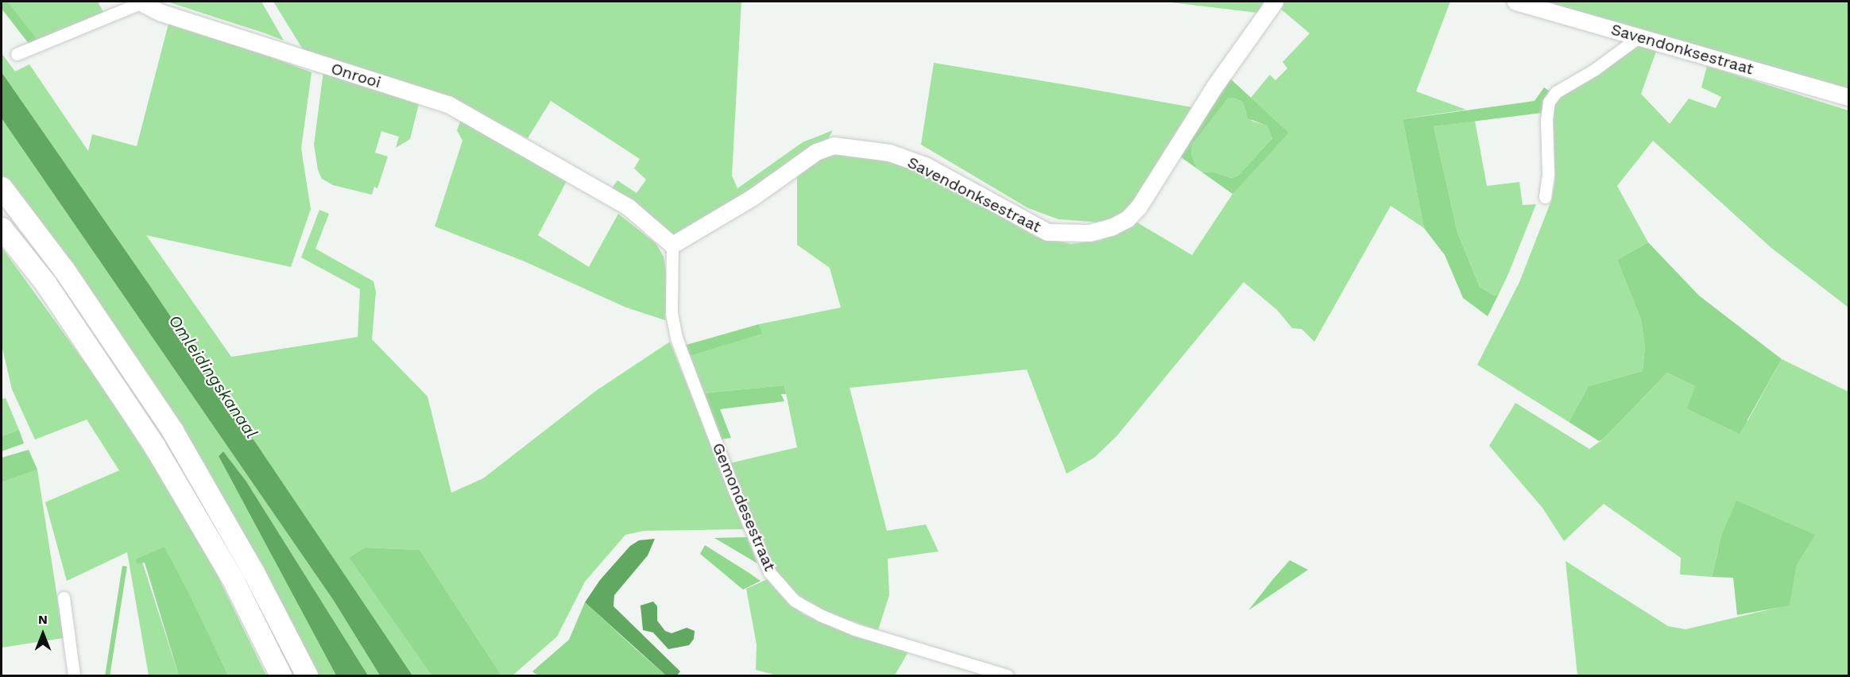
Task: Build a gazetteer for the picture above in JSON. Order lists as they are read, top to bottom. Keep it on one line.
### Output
{"streets":{"street":["Savendonksestraat","Onrooi","Gemondesestraat"]},"crossings":[["Savendonksestraat","Onrooi"],["Savendonksestraat","Gemondesestraat"],["Onrooi","Gemondesestraat"]],"water":["Omleidingskanaal"],"north":"top"}
